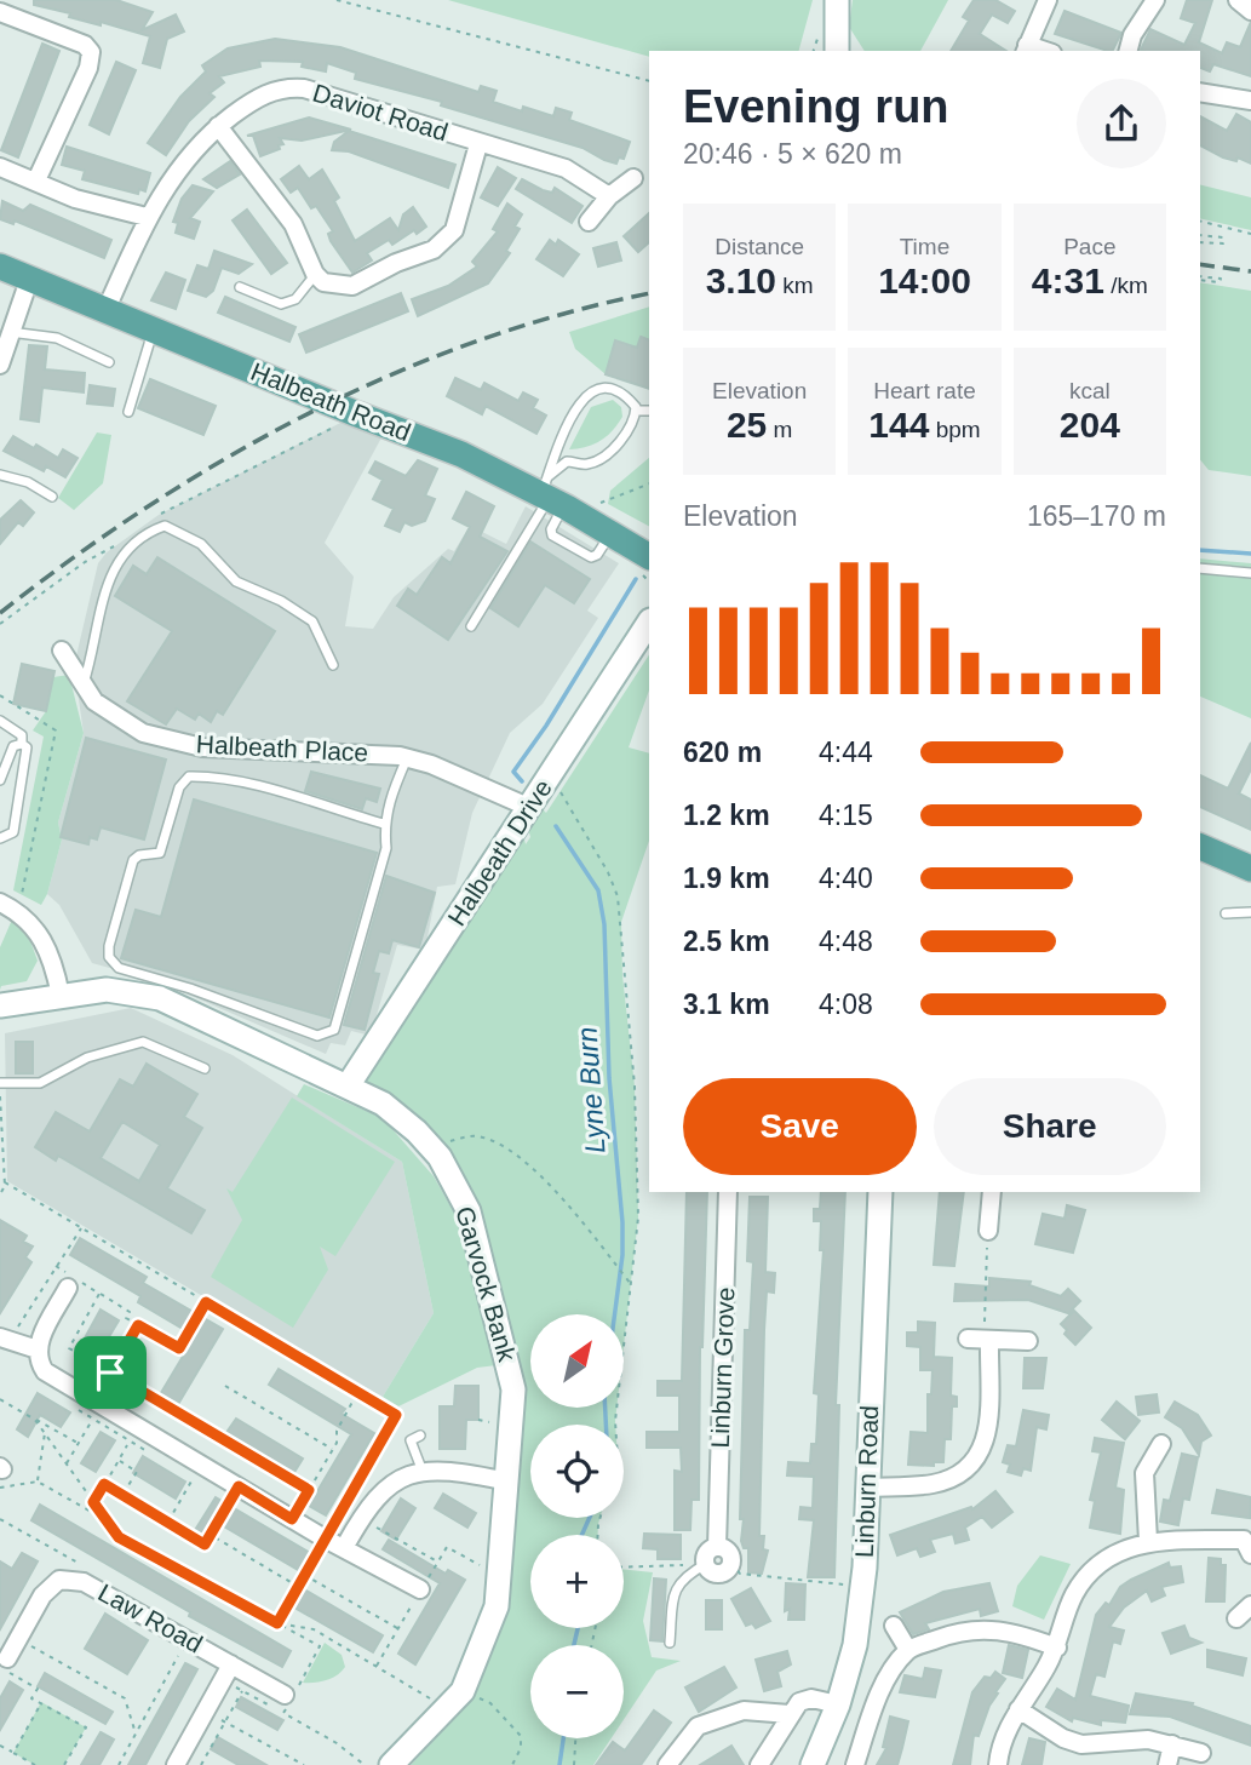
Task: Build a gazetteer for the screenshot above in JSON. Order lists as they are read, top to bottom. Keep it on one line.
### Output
{"streets":{"main road":["Halbeath Road"],"street":["Daviot Road","Halbeath Place","Halbeath Drive","Garvock Bank","Linburn Grove","Linburn Road","Law Road"]},"crossings":[["Daviot Road","Halbeath Road"],["Halbeath Place","Halbeath Drive"],["Halbeath Drive","Garvock Bank"]],"water":["Lyne Burn"],"north":"top right","page":{"heading":["Evening run","20:46 · 5 × 620 m"],"stats":[["Distance","3.10 km"],["Time","14:00"],["Pace","4:31 /km"],["Elevation","25 m"],["Heart rate","144 bpm"],["kcal","204"]],"chart":["Elevation","165–170 m"],"list":[{"name":"620 m","note":"4:44"},{"name":"1.2 km","note":"4:15"},{"name":"1.9 km","note":"4:40"},{"name":"2.5 km","note":"4:48"},{"name":"3.1 km","note":"4:08"}],"buttons":["Save","Share"],"map_buttons":["+","−"]}}
